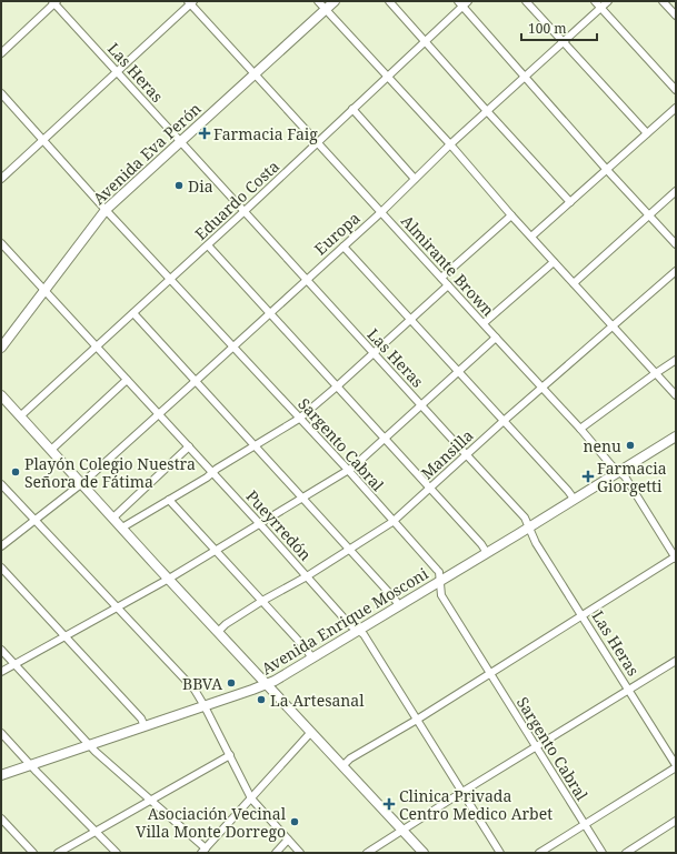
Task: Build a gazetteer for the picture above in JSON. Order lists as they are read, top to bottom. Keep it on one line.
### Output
{"streets":{"main road":["Avenida Eva Perón","Avenida Enrique Mosconi"],"street":["Las Heras","Eduardo Costa","Europa","Almirante Brown","Sargento Cabral","Mansilla","Pueyrredón"]},"crossings":[["Las Heras","Avenida Eva Perón"],["Las Heras","Eduardo Costa"],["Las Heras","Europa"],["Las Heras","Mansilla"],["Las Heras","Avenida Enrique Mosconi"],["Avenida Eva Perón","Almirante Brown"],["Avenida Eva Perón","Sargento Cabral"],["Avenida Eva Perón","Pueyrredón"],["Eduardo Costa","Almirante Brown"],["Eduardo Costa","Sargento Cabral"],["Eduardo Costa","Pueyrredón"],["Europa","Almirante Brown"],["Europa","Sargento Cabral"],["Europa","Pueyrredón"],["Almirante Brown","Mansilla"],["Almirante Brown","Avenida Enrique Mosconi"],["Sargento Cabral","Mansilla"],["Sargento Cabral","Avenida Enrique Mosconi"],["Mansilla","Pueyrredón"],["Pueyrredón","Avenida Enrique Mosconi"]],"places":{"health":["Farmacia Faig","Farmacia Giorgetti","Clinica Privada Centro Medico Arbet"],"other":["Dia","nenu","Playón Colegio Nuestra Señora de Fátima","BBVA","La Artesanal","Asociación Vecinal Villa Monte Dorrego"]},"scale_bar":"100 m"}
